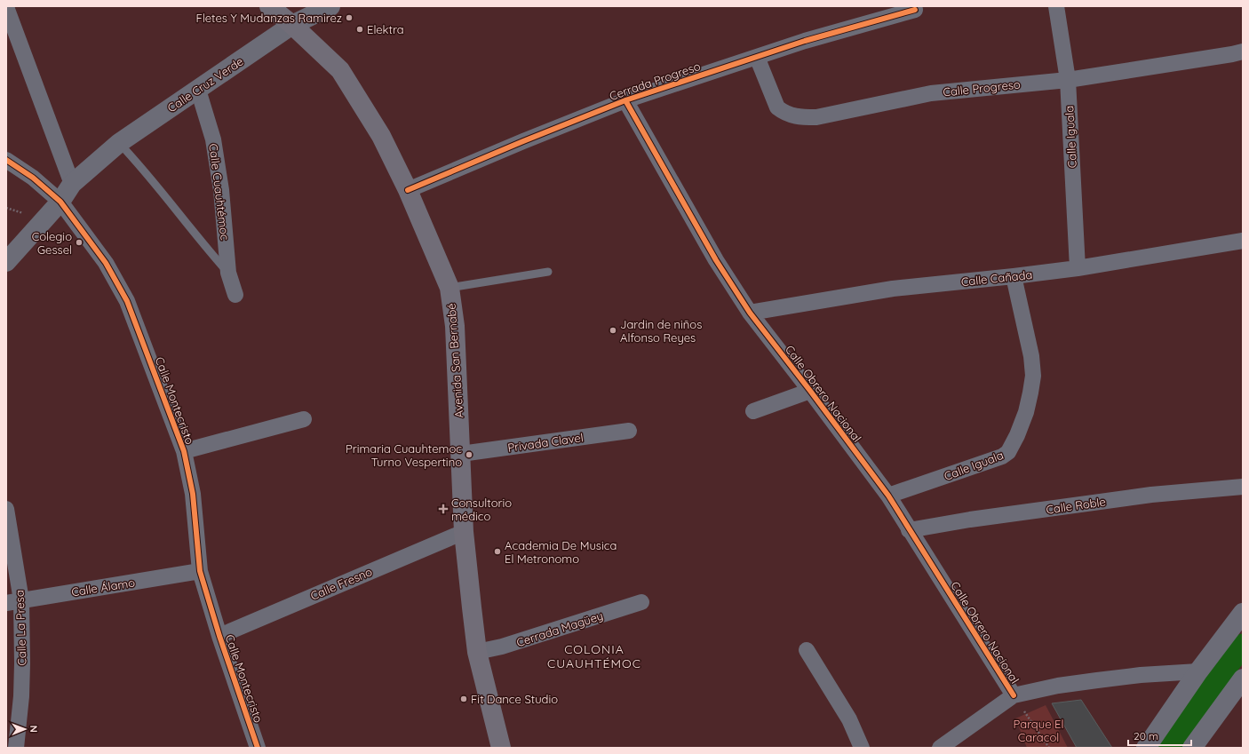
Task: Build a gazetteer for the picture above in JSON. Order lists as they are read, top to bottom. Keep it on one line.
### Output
{"streets":{"main road":["Avenida San Bernabé"],"street":["Cerrada Progreso","Calle Cruz Verde","Calle Progreso","Calle Iguala","Calle Cuauhtémoc","Calle Cañada","Calle Obrero Nacional","Calle Montecristo","Privada Clavel","Calle Roble","Calle Fresno","Calle Álamo","Calle La Presa","Cerrada Magüey"]},"crossings":[["Cerrada Progreso","Calle Progreso"],["Cerrada Progreso","Avenida San Bernabé"],["Cerrada Progreso","Calle Obrero Nacional"],["Calle Cruz Verde","Calle Cuauhtémoc"],["Calle Cruz Verde","Avenida San Bernabé"],["Calle Cruz Verde","Calle Montecristo"],["Calle Progreso","Calle Iguala"],["Calle Iguala","Calle Cañada"],["Calle Iguala","Calle Obrero Nacional"],["Calle Cañada","Calle Obrero Nacional"],["Avenida San Bernabé","Privada Clavel"],["Avenida San Bernabé","Calle Fresno"],["Avenida San Bernabé","Cerrada Magüey"],["Calle Obrero Nacional","Calle Roble"],["Calle Montecristo","Calle Fresno"],["Calle Montecristo","Calle Álamo"],["Calle Álamo","Calle La Presa"]],"districts":["COLONIA CUAUHTÉMOC"],"parks":["Parque El Caracol"],"places":{"other":["Fletes Y Mudanzas Ramirez","Elektra","Colegio Gessel","Jardin de niños Alfonso Reyes","Primaria Cuauhtemoc Turno Vespertino","Academia De Musica El Metronomo","Fit Dance Studio"],"health":["Consultorio médico"]},"scale_bar":"20 m","north":"right"}
